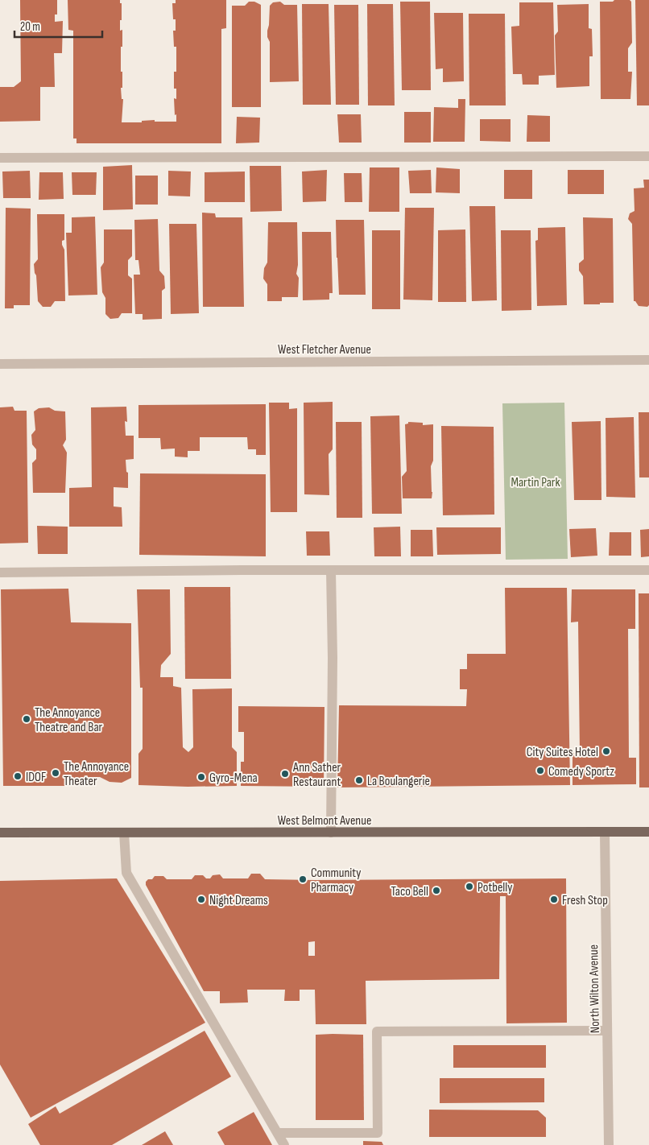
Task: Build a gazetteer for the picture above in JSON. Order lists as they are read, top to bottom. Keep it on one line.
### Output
{"streets":{"main road":["West Belmont Avenue"],"street":["West Fletcher Avenue","North Wilton Avenue"]},"crossings":[["West Belmont Avenue","North Wilton Avenue"]],"parks":["Martin Park"],"places":["The Annoyance Theatre and Bar","City Suites Hotel","Comedy Sportz","The Annoyance Theater","Ann Sather Restaurant","IDOF","Gyro-Mena","La Boulangerie","Community Pharmacy","Potbelly","Taco Bell","Night Dreams","Fresh Stop"],"scale_bar":"20 m"}
